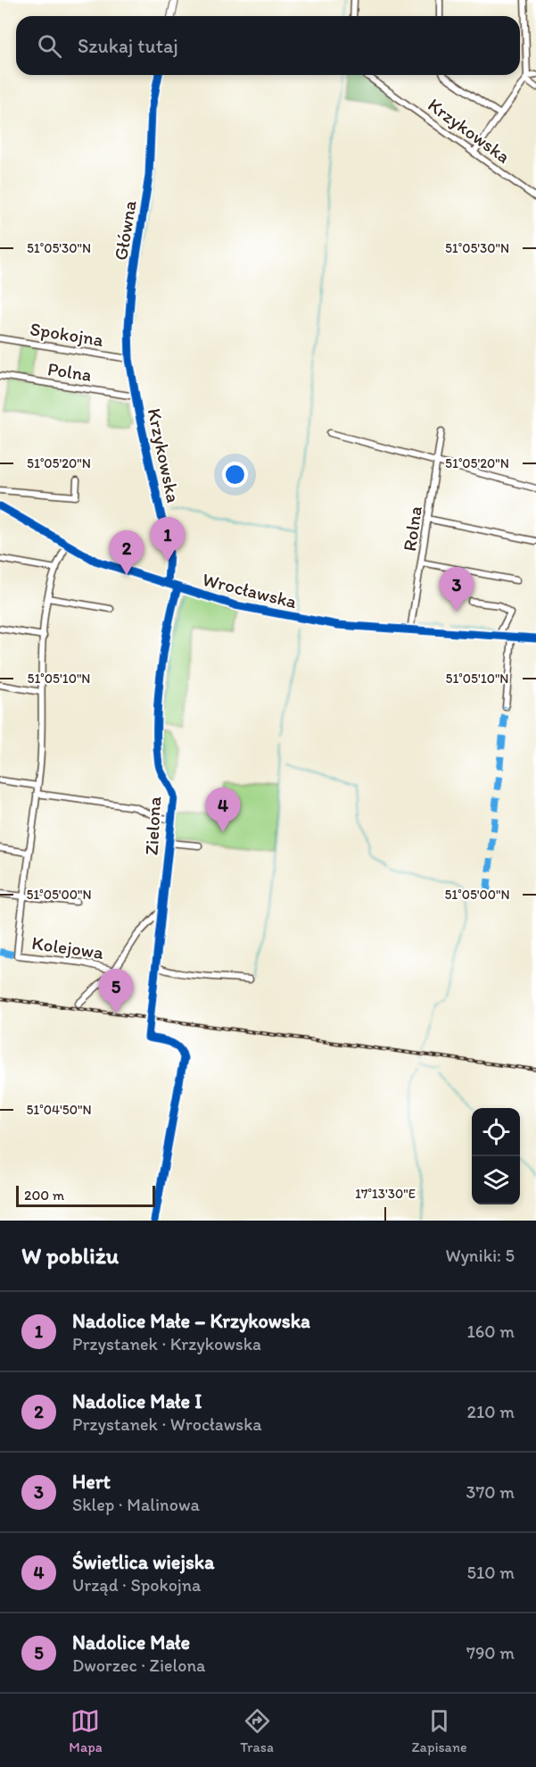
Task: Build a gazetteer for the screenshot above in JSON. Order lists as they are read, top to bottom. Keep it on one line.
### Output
{"streets":{"street":["Krzykowska","Główna","Spokojna","Polna","Rolna","Wrocławska","Zielona","Kolejowa"]},"crossings":[["Krzykowska","Główna"],["Krzykowska","Polna"],["Krzykowska","Wrocławska"],["Główna","Spokojna"],["Główna","Polna"],["Rolna","Wrocławska"],["Wrocławska","Zielona"]],"scale_bar":"200 m","page":{"search":"Szukaj tutaj","pins":["1","2","3","4","5"],"scale":"200 m","heading":["W pobliżu","Wyniki: 5"],"list":[{"mark":"1","name":"Nadolice Małe – Krzykowska","note":"Przystanek · Krzykowska","value":"160 m"},{"mark":"2","name":"Nadolice Małe I","note":"Przystanek · Wrocławska","value":"210 m"},{"mark":"3","name":"Hert","note":"Sklep · Malinowa","value":"370 m"},{"mark":"4","name":"Świetlica wiejska","note":"Urząd · Spokojna","value":"510 m"},{"mark":"5","name":"Nadolice Małe","note":"Dworzec · Zielona","value":"790 m"}],"nav":["Mapa","Trasa","Zapisane"]},"coordinates":["51°05'30\"N","51°05'20\"N","51°05'10\"N","51°05'00\"N","51°04'50\"N","17°13'30\"E"]}
